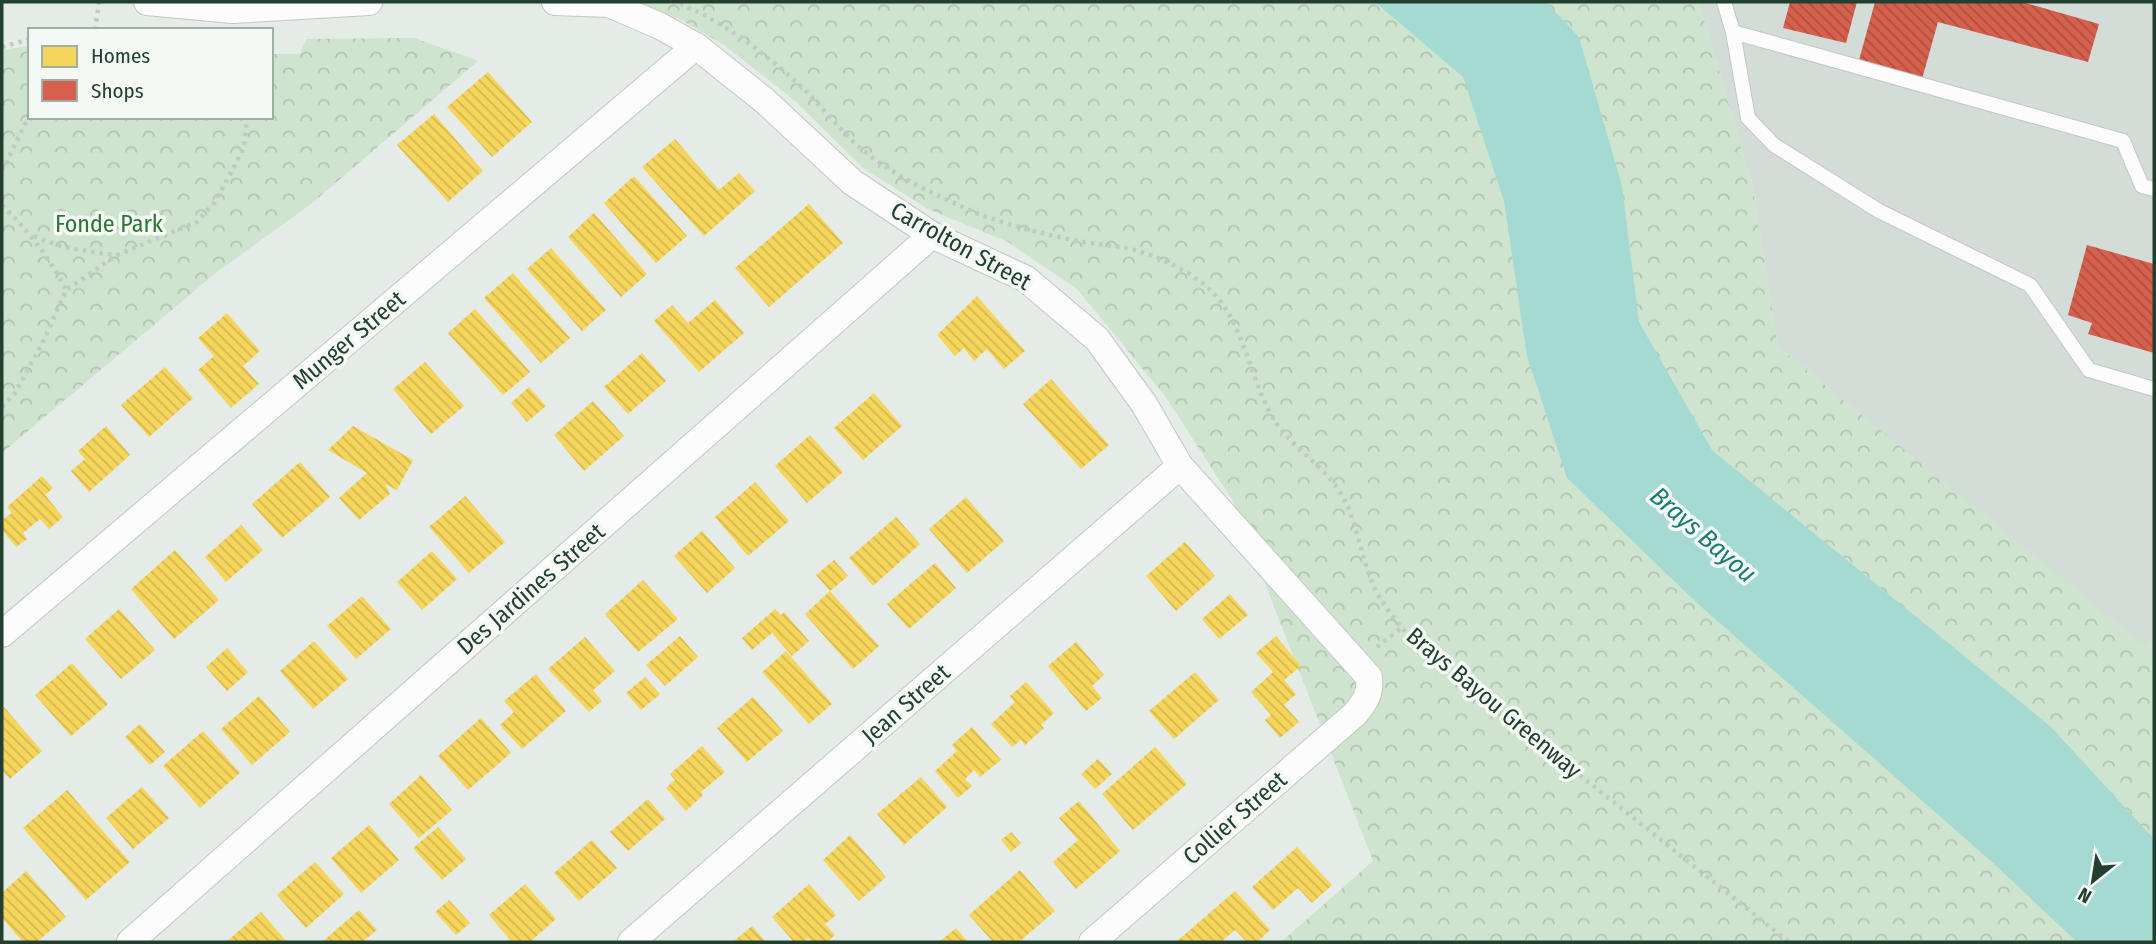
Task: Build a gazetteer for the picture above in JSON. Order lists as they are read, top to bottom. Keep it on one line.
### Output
{"streets":{"street":["Carrolton Street","Munger Street","Des Jardines Street","Jean Street","Collier Street"],"path":["Brays Bayou Greenway"]},"crossings":[["Carrolton Street","Munger Street"],["Carrolton Street","Des Jardines Street"],["Carrolton Street","Jean Street"],["Carrolton Street","Collier Street"]],"water":["Brays Bayou"],"parks":["Fonde Park"],"legend":["Homes","Shops"],"north":"bottom left"}
